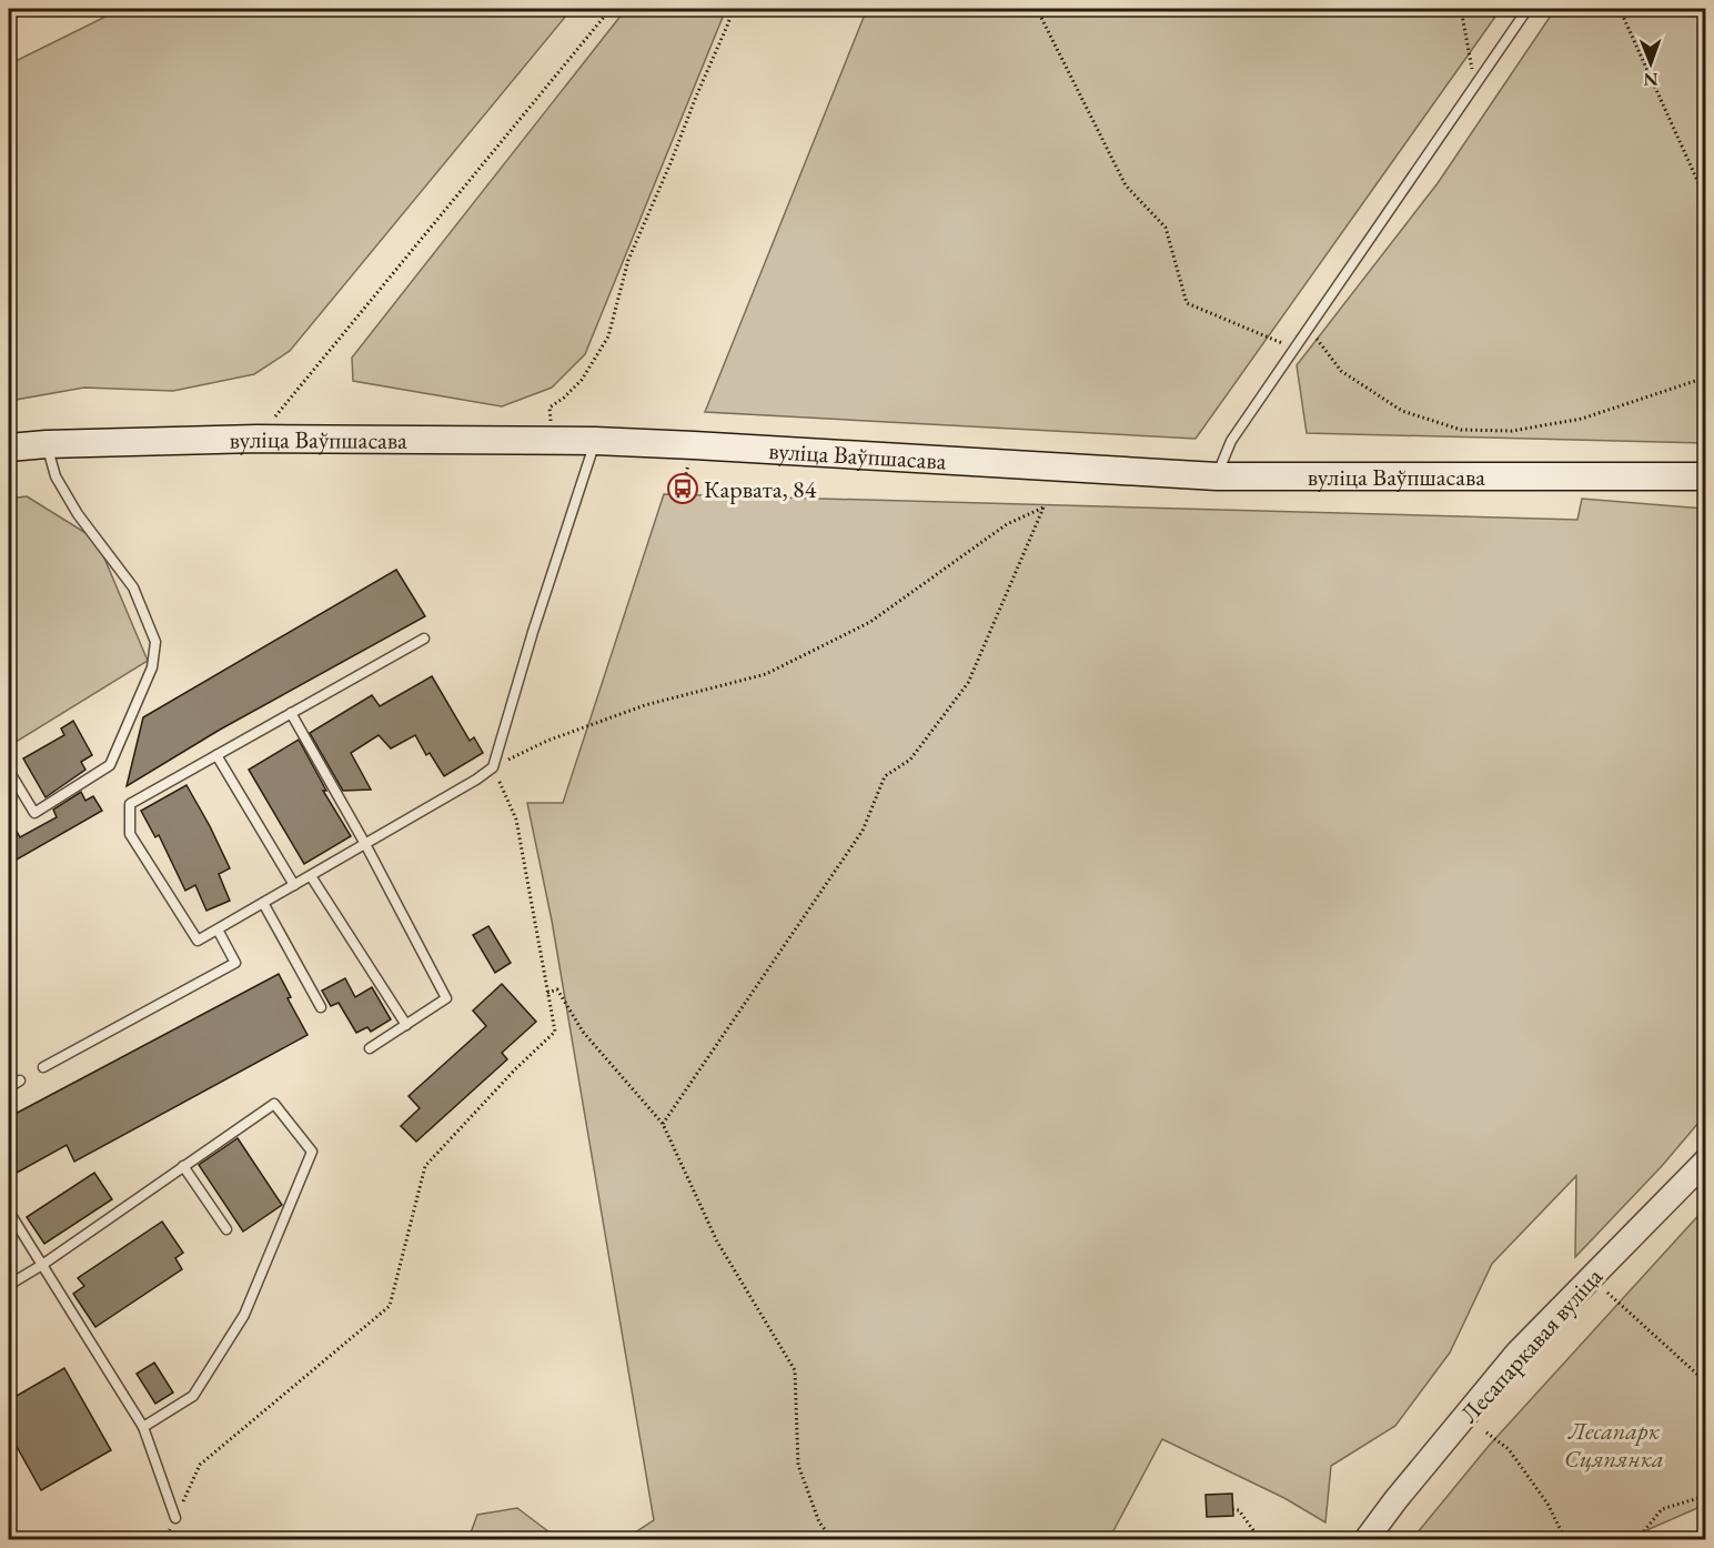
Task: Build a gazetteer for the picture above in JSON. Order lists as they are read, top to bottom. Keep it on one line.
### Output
{"streets":{"main road":["вуліца Ваўпшасава"],"street":["Лесапаркавая вуліца"]},"parks":["Лесапарк Сцяпянка"],"places":{"bus stop":["Карвата, 84"]},"north":"bottom"}
